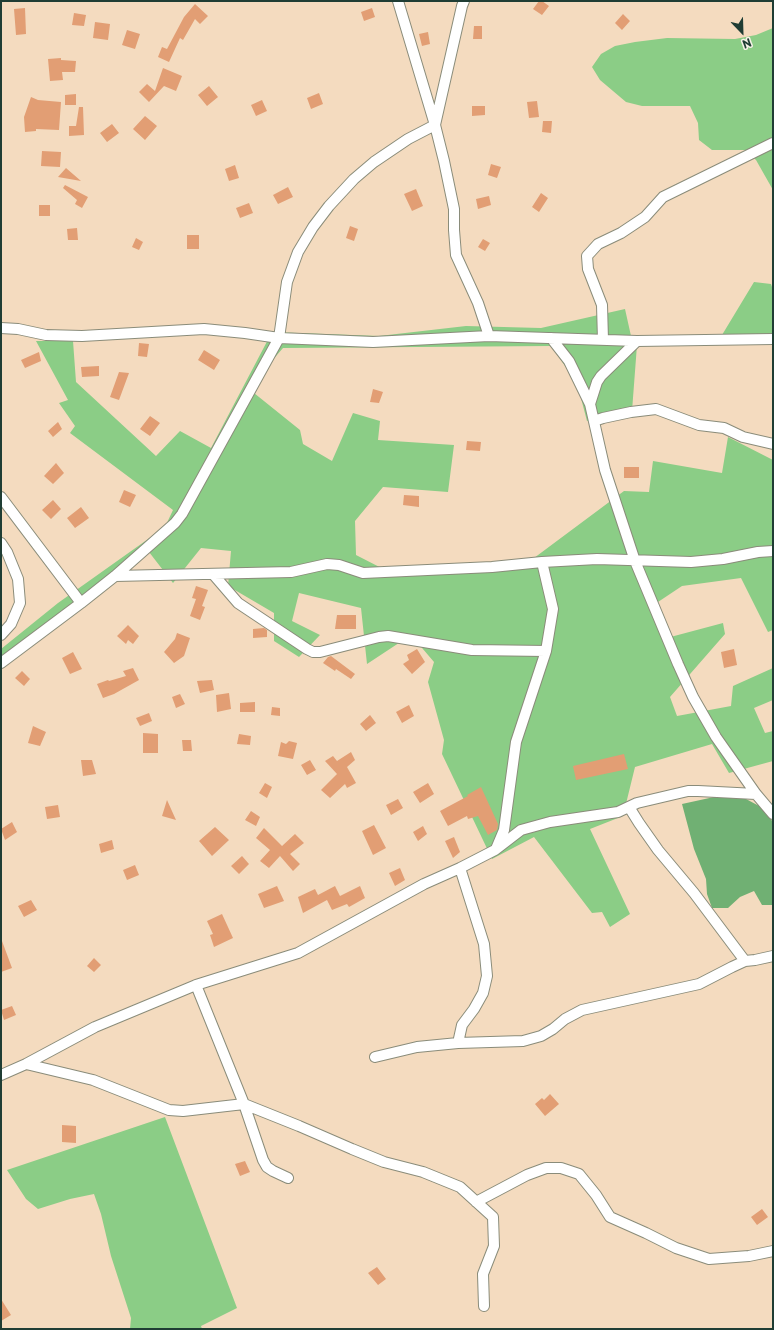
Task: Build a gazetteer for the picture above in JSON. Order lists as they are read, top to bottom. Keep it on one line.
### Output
{"north":"bottom right"}
